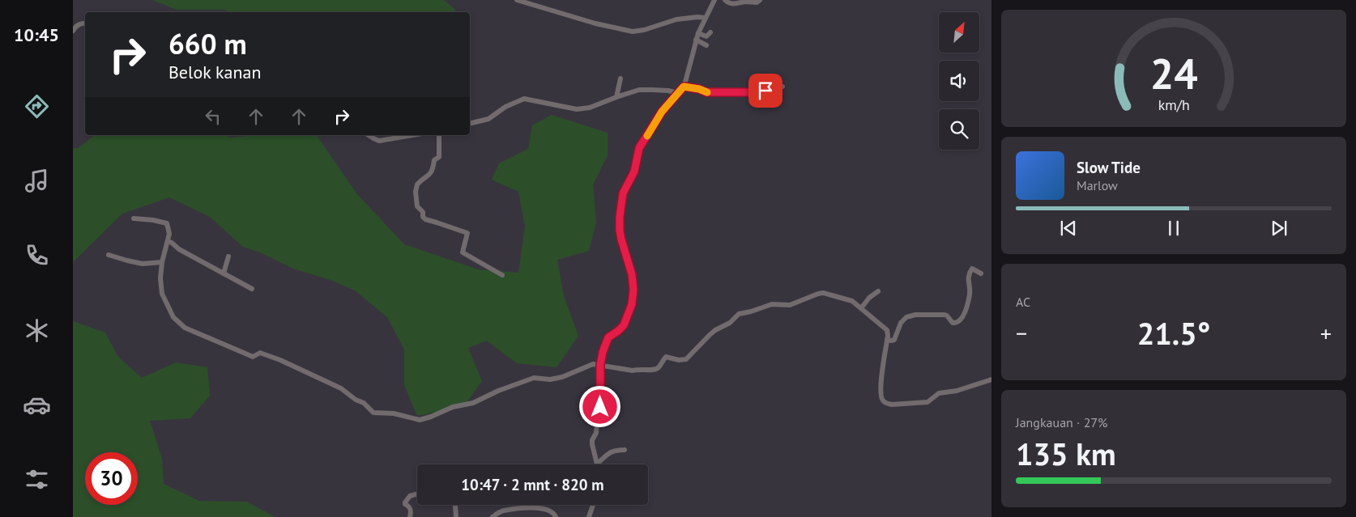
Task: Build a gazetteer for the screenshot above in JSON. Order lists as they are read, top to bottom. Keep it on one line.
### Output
{"north":"top right","page":{"tabs":"10:45","turn":["660 m","Belok kanan"],"song":["Slow Tide","Marlow"],"tile":["AC",["Jangkauan · 27%","135 km"]],"heat":["−","21.5°","+"],"limit":"30","trip":"10:47 · 2 mnt · 820 m","gauge":["24","km/h"]}}
